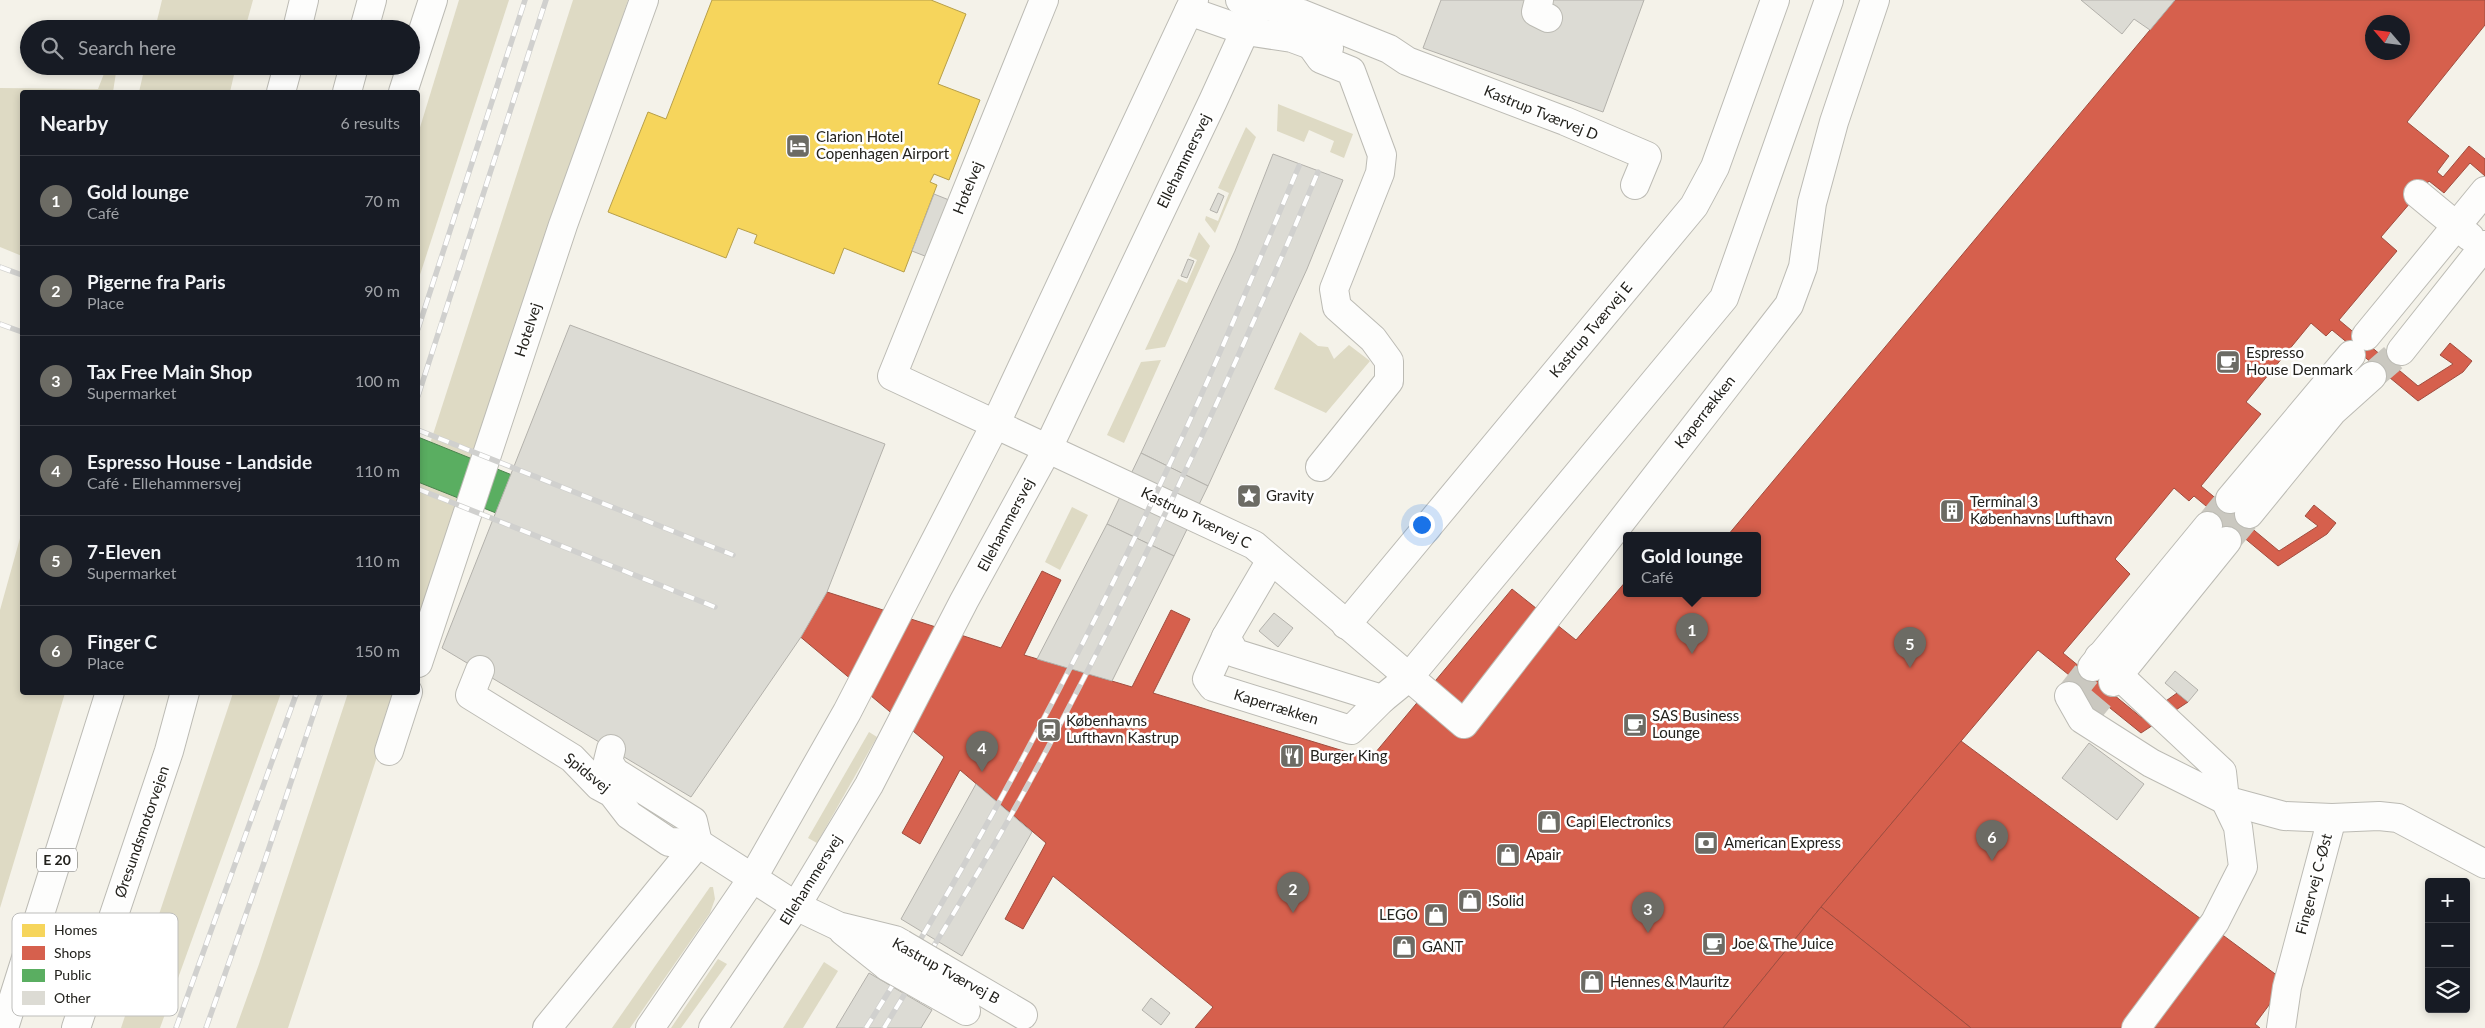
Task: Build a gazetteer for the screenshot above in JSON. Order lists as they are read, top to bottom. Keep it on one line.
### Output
{"streets":{"main road":["Kastrup Tværvej D","Ellehammersvej","Hotelvej","Kastrup Tværvej E","Kaperrækken","Kastrup Tværvej C","Spidsvej","Øresundsmotorvejen","E 20","Fingervej C-Øst","Kastrup Tværvej B"]},"crossings":[["Kastrup Tværvej D","Ellehammersvej"],["Ellehammersvej","Kastrup Tværvej C"],["Ellehammersvej","Kastrup Tværvej B"],["Hotelvej","Kastrup Tværvej C"],["Kastrup Tværvej E","Kastrup Tværvej C"],["Kaperrækken","Kastrup Tværvej C"]],"places":{"hotel":["Clarion Hotel Copenhagen Airport"],"cafe":["Espresso House Denmark","SAS Business Lounge","Joe & The Juice"],"place":["Gravity"],"building":["Terminal 3 Københavns Lufthavn"],"station":["Københavns Lufthavn Kastrup"],"restaurant":["Burger King"],"shop":["Capi Electronics","Apair","!Solid","LEGO","GANT","Hennes & Mauritz"],"bank":["American Express"]},"legend":["Homes","Shops","Public","Other"],"north":"top left","page":{"search":"Search here","heading":["Nearby","6 results"],"list":[{"mark":"1","name":"Gold lounge","note":"Café","value":"70 m"},{"mark":"2","name":"Pigerne fra Paris","note":"Place","value":"90 m"},{"mark":"3","name":"Tax Free Main Shop","note":"Supermarket","value":"100 m"},{"mark":"4","name":"Espresso House - Landside","note":"Café · Ellehammersvej","value":"110 m"},{"mark":"5","name":"7-Eleven","note":"Supermarket","value":"110 m"},{"mark":"6","name":"Finger C","note":"Place","value":"150 m"}],"popup":["Gold lounge","Café"],"pins":["1","5","4","6","2","3"],"map_buttons":["+","−"]}}
